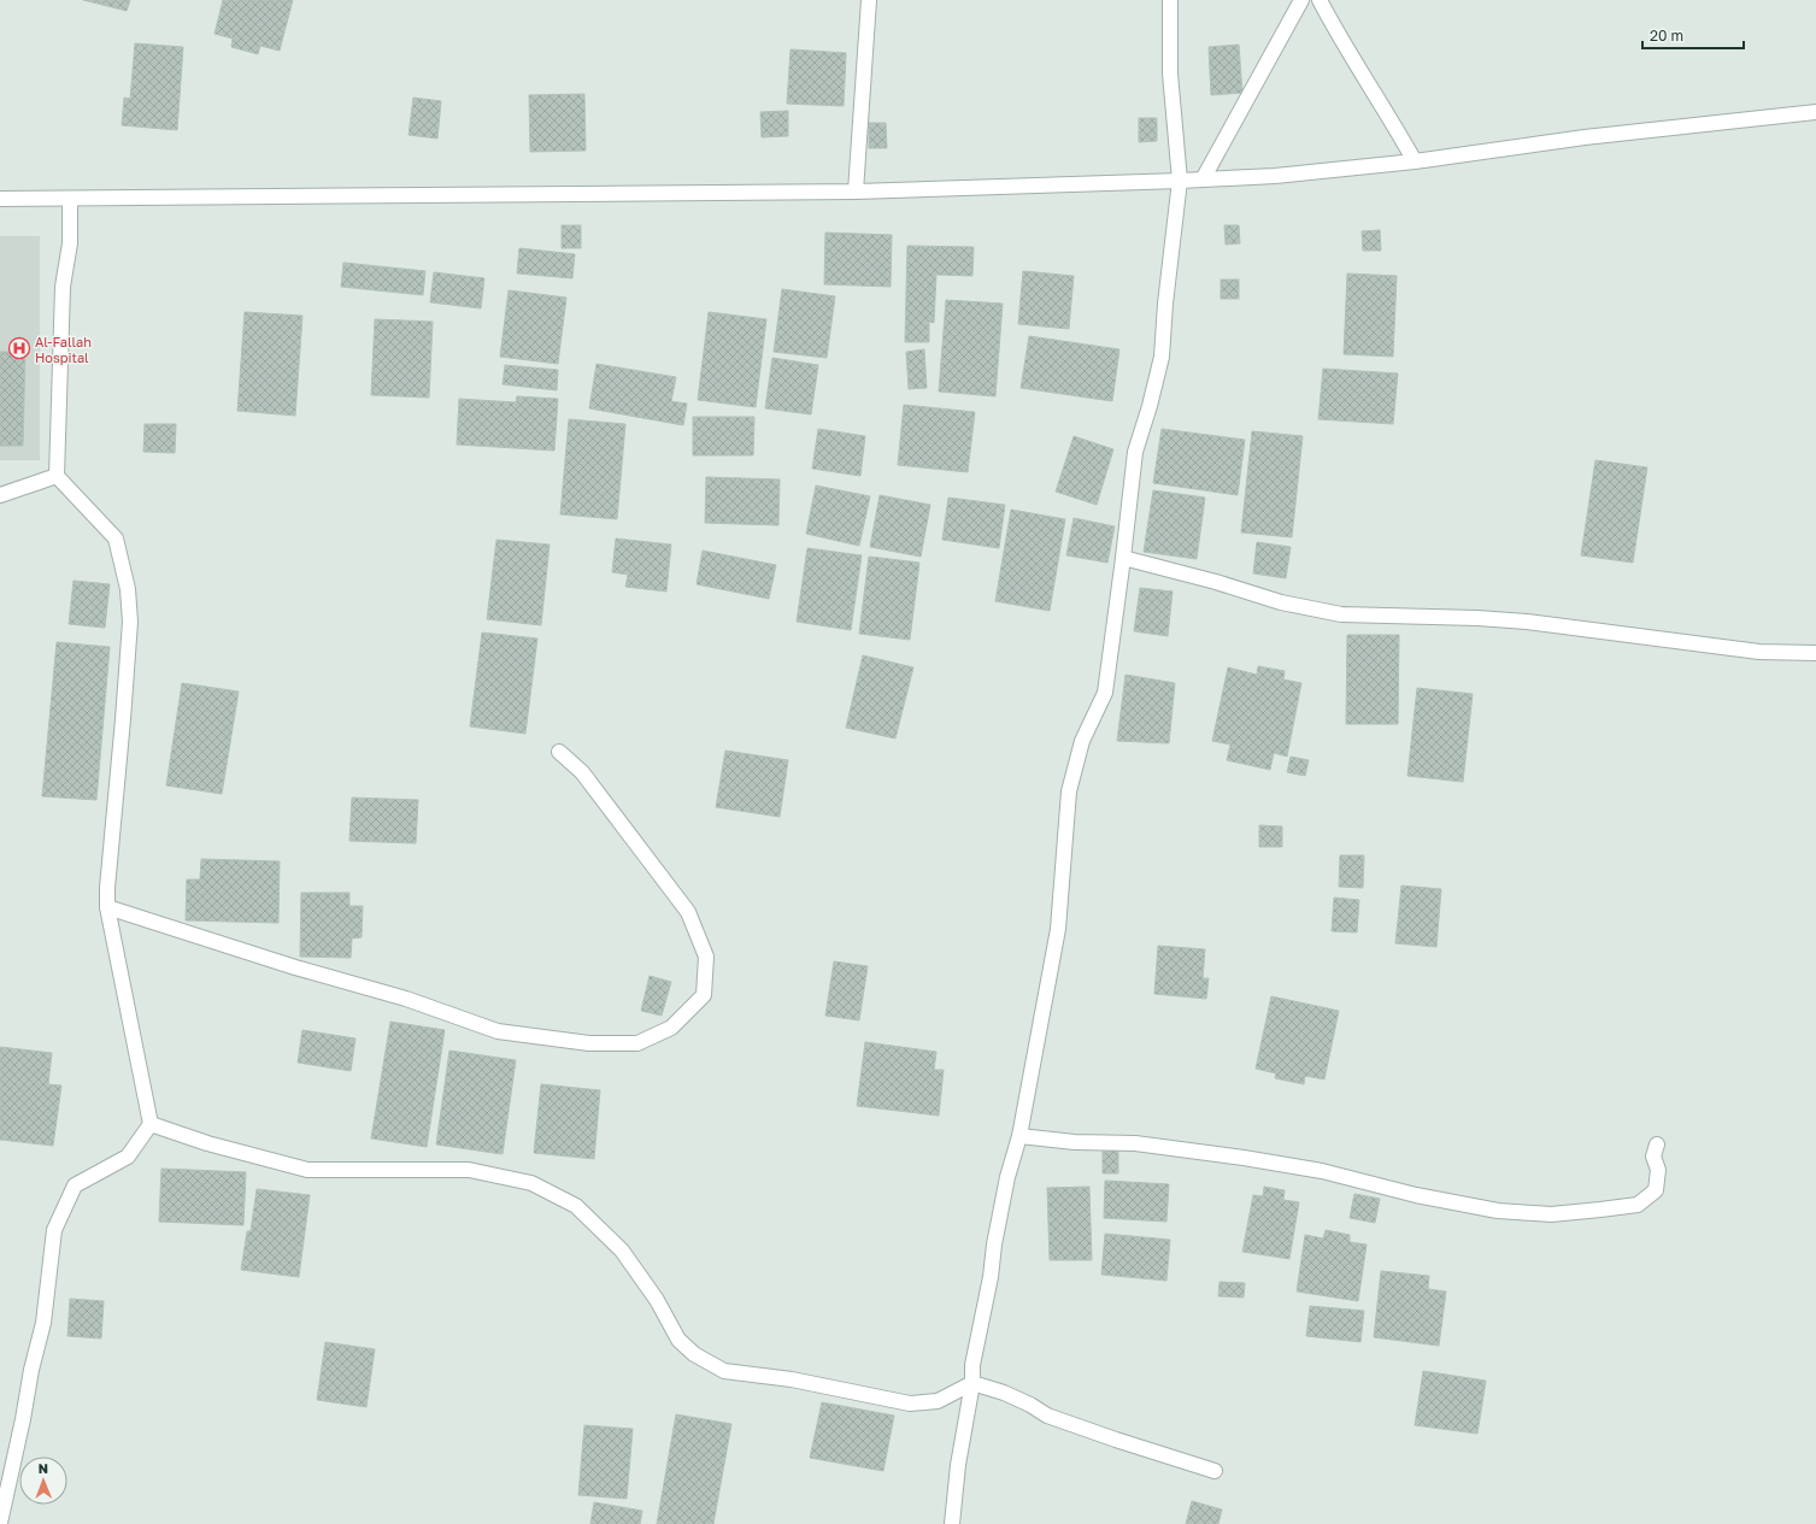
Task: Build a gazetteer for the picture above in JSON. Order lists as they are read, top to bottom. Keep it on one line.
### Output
{"places":{"hospital":["Al-Fallah Hospital"]},"scale_bar":"20 m","north":"top"}
